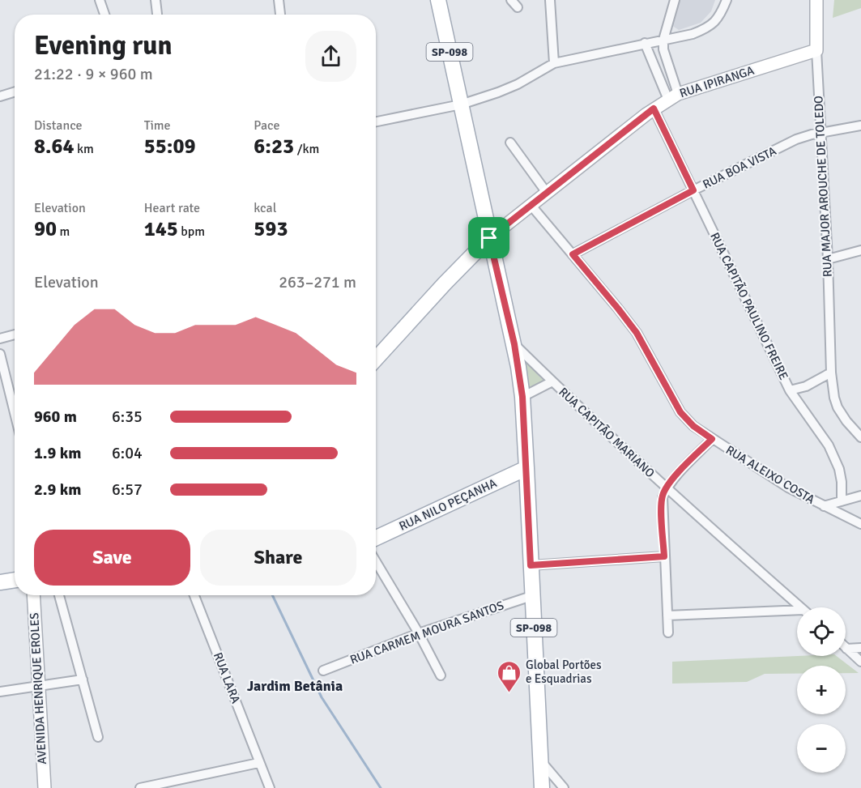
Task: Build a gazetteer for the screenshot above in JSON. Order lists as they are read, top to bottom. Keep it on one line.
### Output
{"streets":{"main road":["SP-098","RUA IPIRANGA","RUA MAJOR AROUCHE DE TOLEDO","RUA NILO PEÇANHA","AVENIDA HENRIQUE EROLES"],"street":["RUA BOA VISTA","RUA CAPITÃO PAULINO FREIRE","RUA CAPITÃO MARIANO","RUA ALEIXO COSTA","RUA CARMEM MOURA SANTOS","RUA LARA"]},"crossings":[["SP-098","RUA IPIRANGA"],["SP-098","RUA CAPITÃO MARIANO"],["SP-098","RUA NILO PEÇANHA"],["SP-098","RUA CARMEM MOURA SANTOS"],["RUA IPIRANGA","RUA MAJOR AROUCHE DE TOLEDO"],["RUA IPIRANGA","RUA CAPITÃO PAULINO FREIRE"],["RUA IPIRANGA","RUA ALEIXO COSTA"],["RUA BOA VISTA","RUA MAJOR AROUCHE DE TOLEDO"],["RUA BOA VISTA","RUA CAPITÃO PAULINO FREIRE"],["RUA BOA VISTA","RUA ALEIXO COSTA"]],"districts":["Jardim Betânia"],"places":{"shop":["Global Portões e Esquadrias"]},"page":{"heading":["Evening run","21:22 · 9 × 960 m"],"stats":[["Distance","8.64 km"],["Time","55:09"],["Pace","6:23 /km"],["Elevation","90 m"],["Heart rate","145 bpm"],["kcal","593"]],"chart":["Elevation","263–271 m"],"list":[{"name":"960 m","note":"6:35"},{"name":"1.9 km","note":"6:04"},{"name":"2.9 km","note":"6:57"}],"buttons":["Save","Share"],"map_buttons":["+","−"]}}
